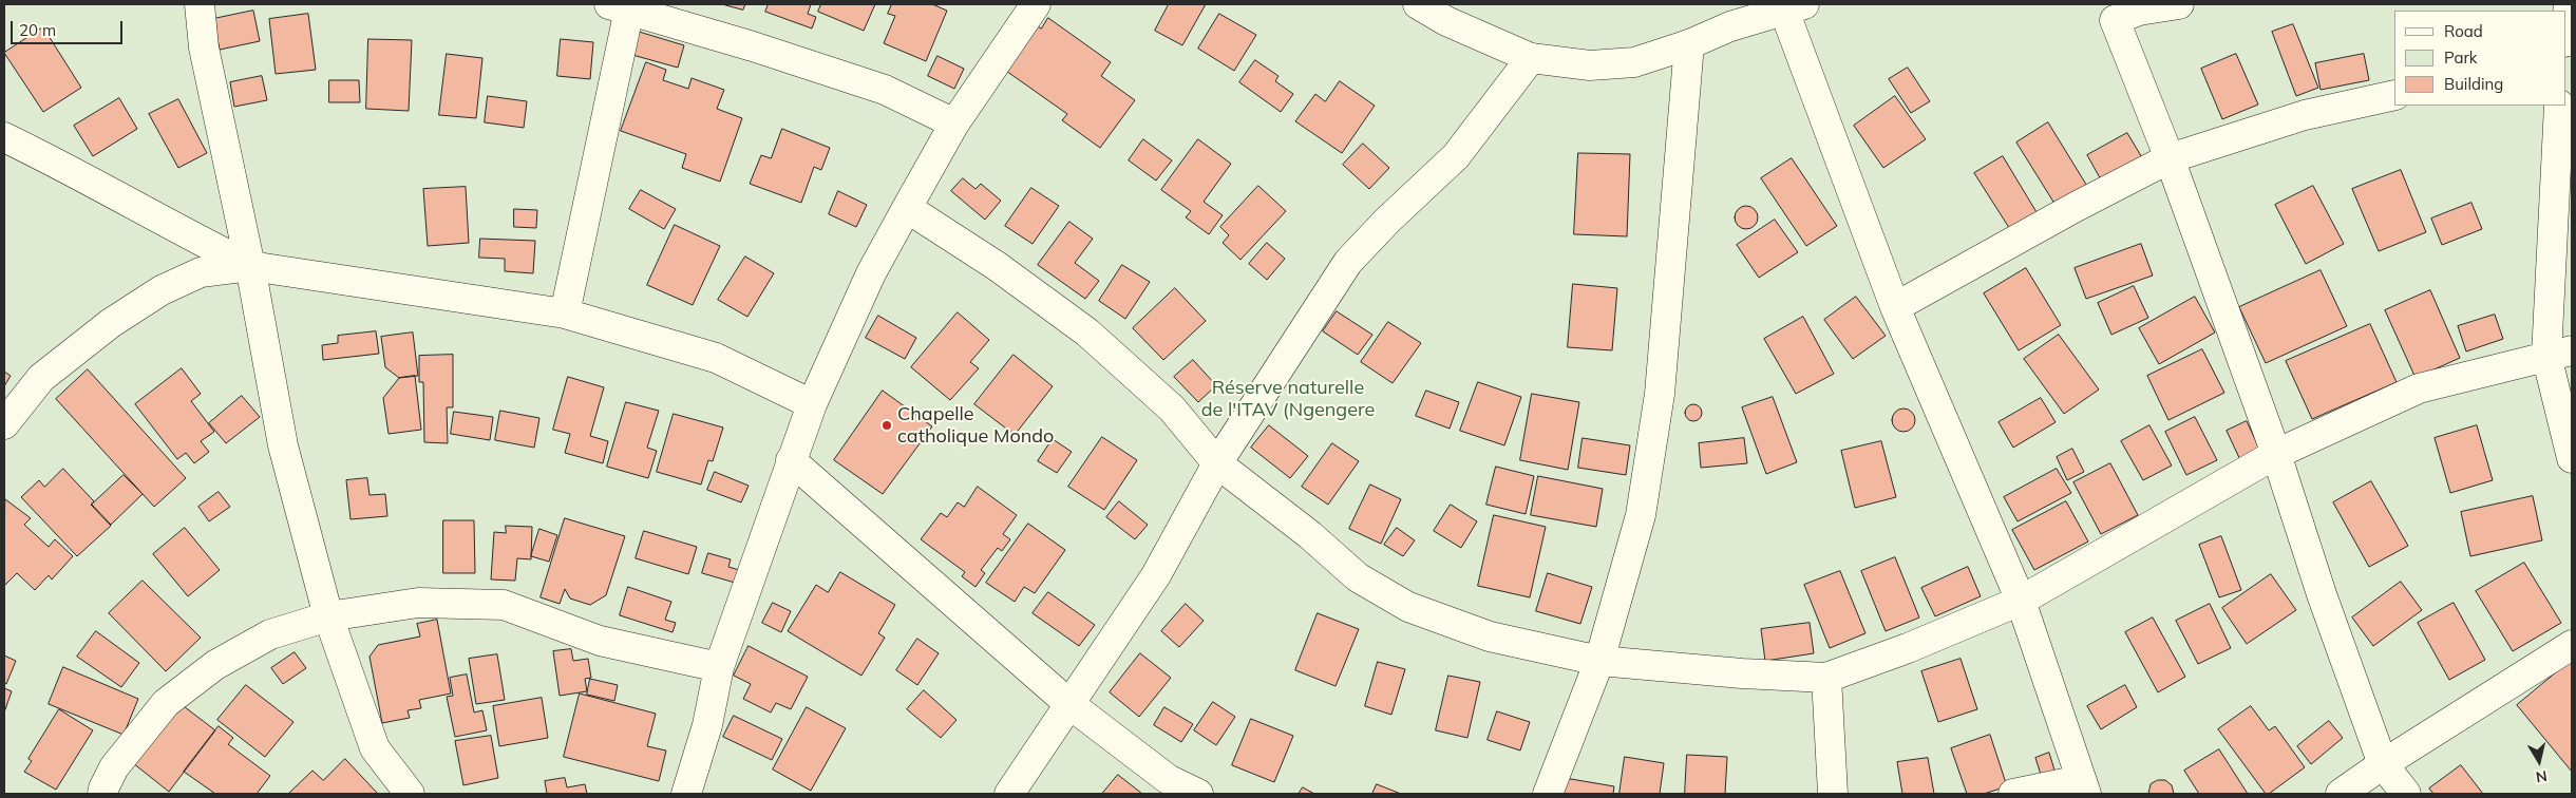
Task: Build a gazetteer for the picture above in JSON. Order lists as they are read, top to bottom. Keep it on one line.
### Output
{"parks":["Réserve naturelle de l'ITAV (Ngengere"],"places":["Chapelle catholique Mondo"],"legend":["Road","Park","Building"],"scale_bar":"20 m","north":"bottom"}
